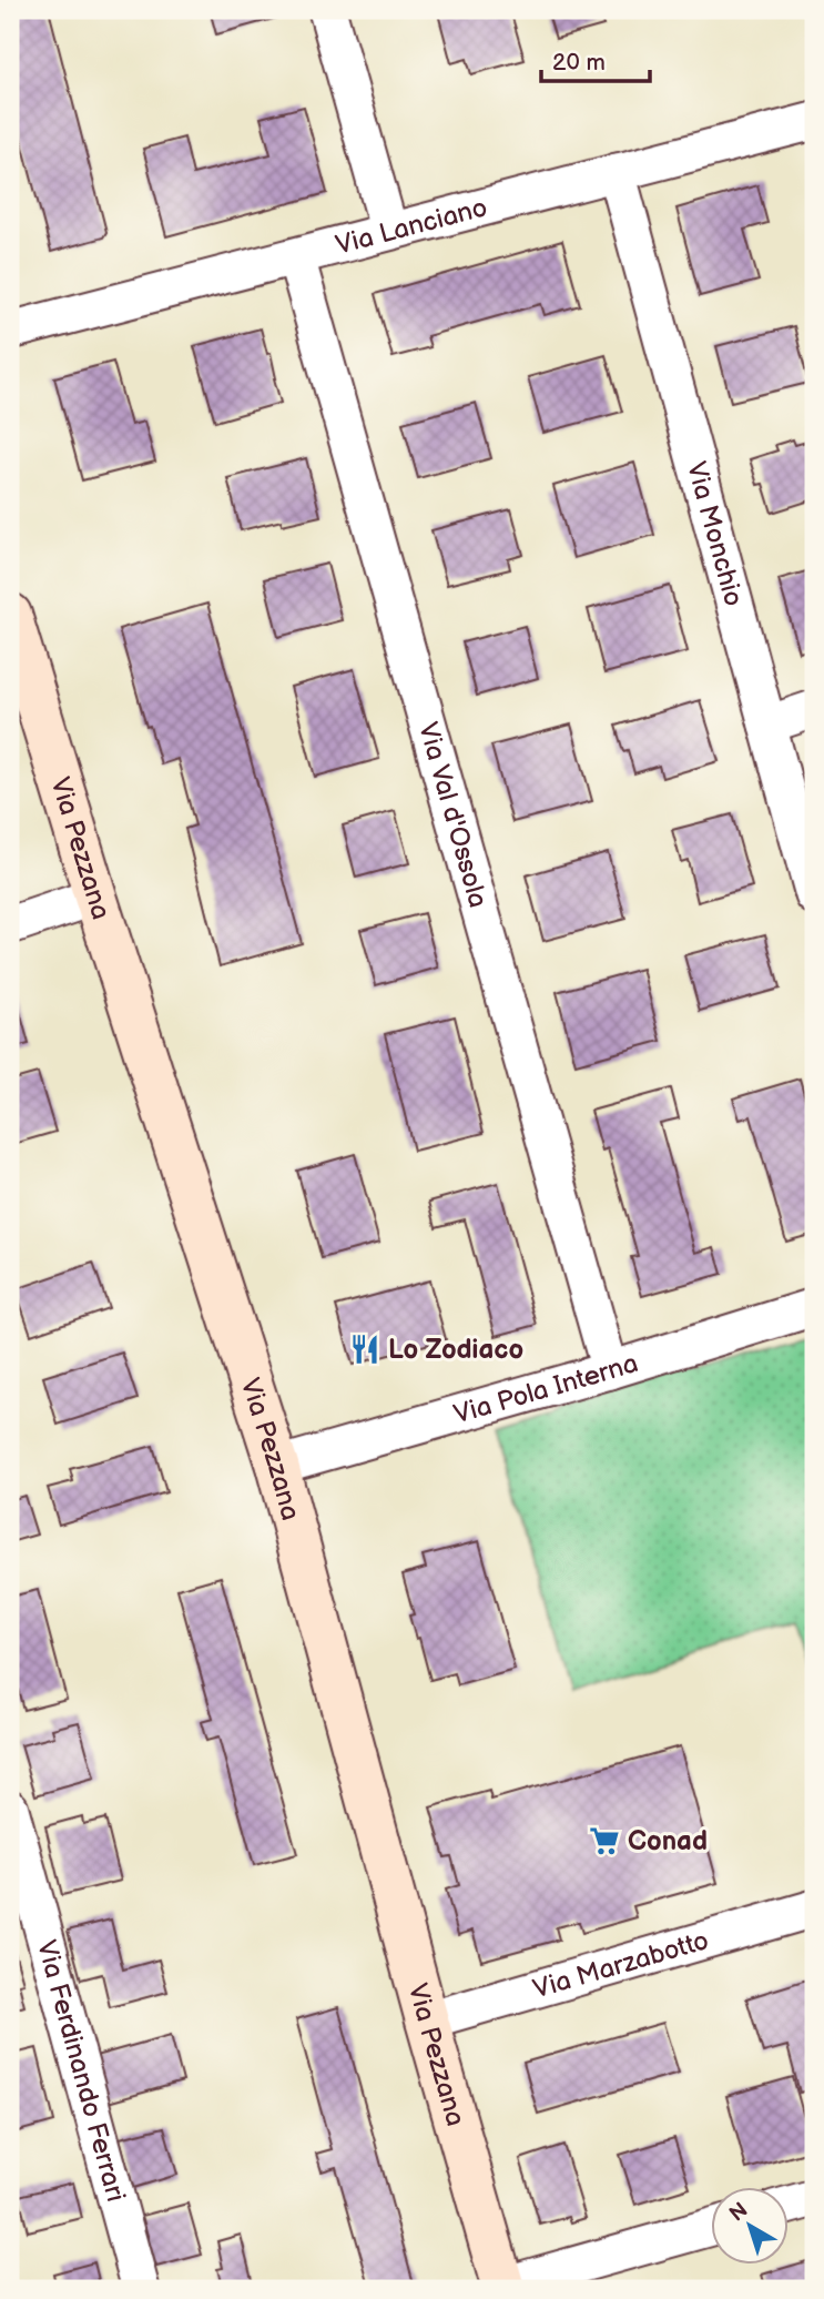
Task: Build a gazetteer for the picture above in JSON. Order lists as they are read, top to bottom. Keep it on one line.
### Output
{"streets":{"street":["Via Lanciano","Via Monchio","Via Val d'Ossola","Via Pezzana","Via Pola Interna","Via Marzabotto","Via Ferdinando Ferrari"]},"crossings":[["Via Lanciano","Via Monchio"],["Via Lanciano","Via Val d'Ossola"],["Via Val d'Ossola","Via Pola Interna"],["Via Pezzana","Via Pola Interna"],["Via Pezzana","Via Marzabotto"]],"places":{"restaurant":["Lo Zodiaco"],"supermarket":["Conad"]},"scale_bar":"20 m","north":"top left"}
